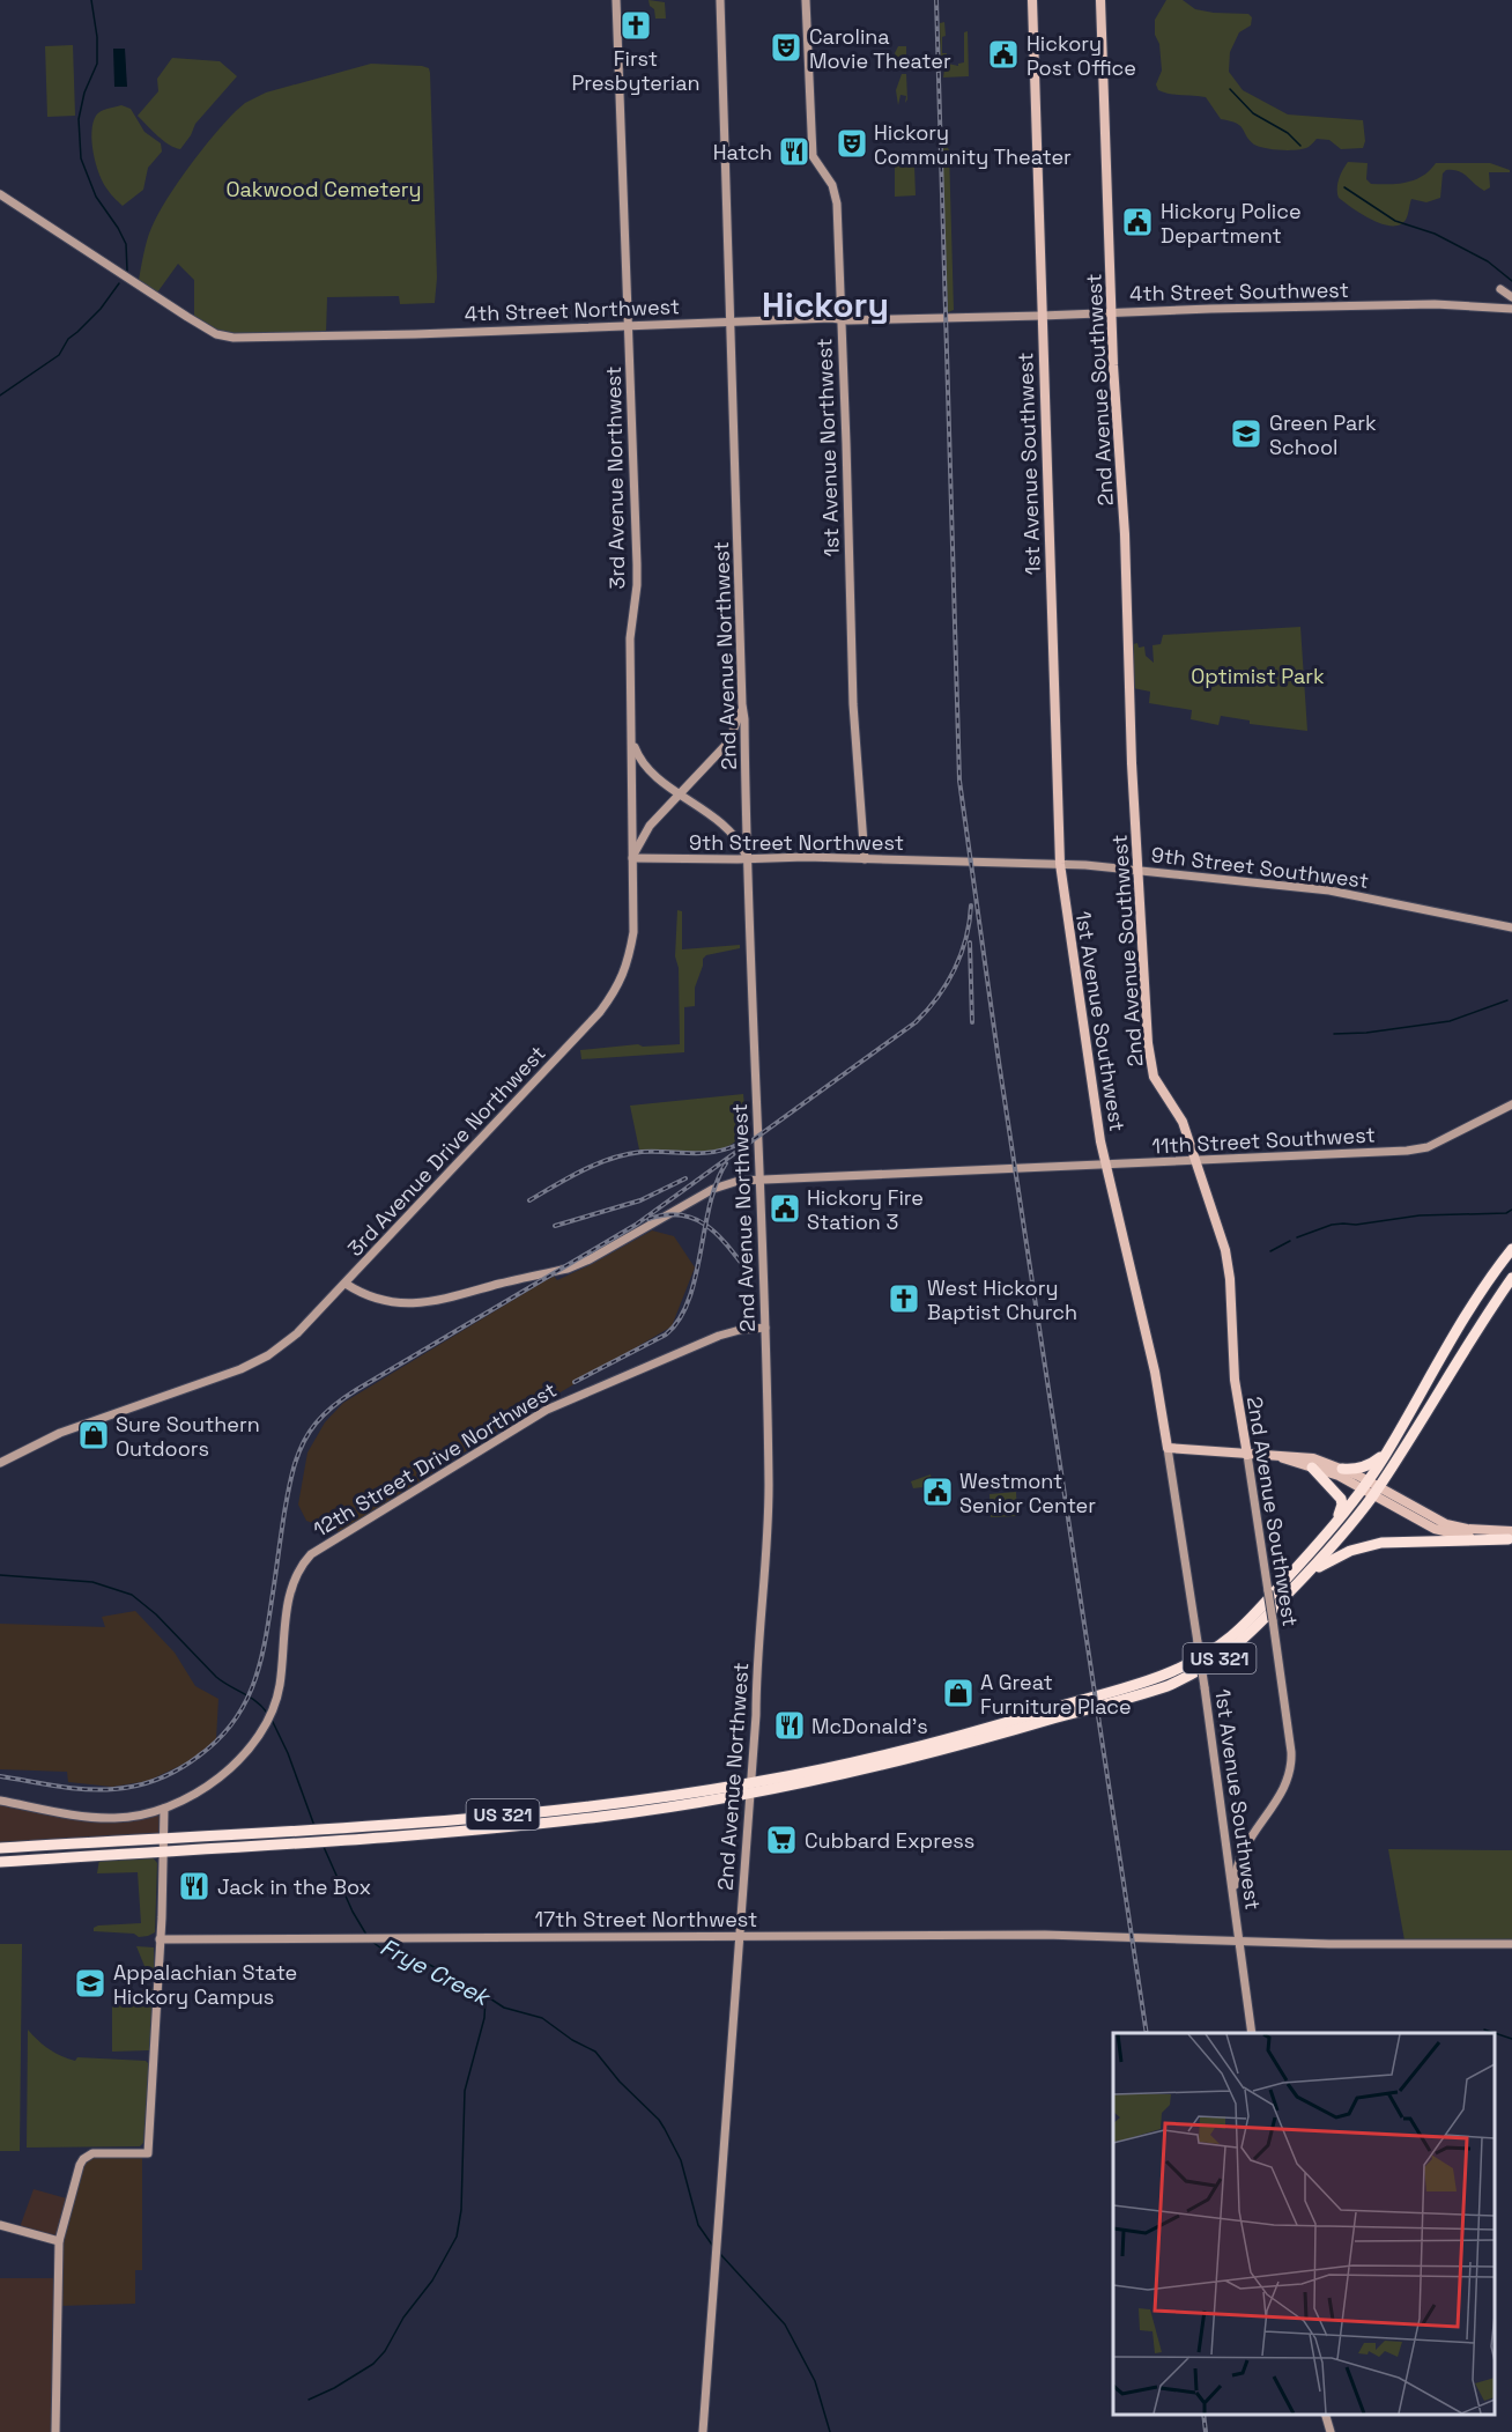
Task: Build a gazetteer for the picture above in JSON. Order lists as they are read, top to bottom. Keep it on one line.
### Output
{"streets":{"highway":["US 321"],"main road":["4th Street Southwest","4th Street Northwest","2nd Avenue Southwest","1st Avenue Northwest","1st Avenue Southwest","3rd Avenue Northwest","2nd Avenue Northwest","9th Street Northwest","9th Street Southwest","11th Street Southwest","3rd Avenue Drive Northwest","12th Street Drive Northwest","17th Street Northwest"]},"crossings":[["4th Street Southwest","4th Street Northwest"],["4th Street Southwest","2nd Avenue Southwest"],["4th Street Southwest","1st Avenue Southwest"],["4th Street Northwest","1st Avenue Northwest"],["4th Street Northwest","3rd Avenue Northwest"],["4th Street Northwest","2nd Avenue Northwest"],["2nd Avenue Southwest","1st Avenue Southwest"],["2nd Avenue Southwest","9th Street Southwest"],["2nd Avenue Southwest","11th Street Southwest"],["1st Avenue Northwest","9th Street Northwest"],["1st Avenue Southwest","9th Street Southwest"],["1st Avenue Southwest","11th Street Southwest"],["1st Avenue Southwest","17th Street Northwest"],["3rd Avenue Northwest","9th Street Northwest"],["3rd Avenue Northwest","3rd Avenue Drive Northwest"],["2nd Avenue Northwest","9th Street Northwest"],["2nd Avenue Northwest","11th Street Southwest"],["2nd Avenue Northwest","12th Street Drive Northwest"],["2nd Avenue Northwest","US 321"],["2nd Avenue Northwest","17th Street Northwest"],["9th Street Northwest","9th Street Southwest"],["11th Street Southwest","3rd Avenue Drive Northwest"]],"districts":["Hickory"],"water":["Frye Creek"],"parks":["Oakwood Cemetery","Optimist Park"],"places":{"church":["First Presbyterian","West Hickory Baptist Church"],"theatre":["Carolina Movie Theater","Hickory Community Theater"],"public building":["Hickory Post Office","Hickory Police Department","Hickory Fire Station 3","Westmont Senior Center"],"restaurant":["Hatch","McDonald's","Jack in the Box"],"school or university":["Green Park School","Appalachian State Hickory Campus"],"shop":["Sure Southern Outdoors","A Great Furniture Place"],"supermarket":["Cubbard Express"]}}
